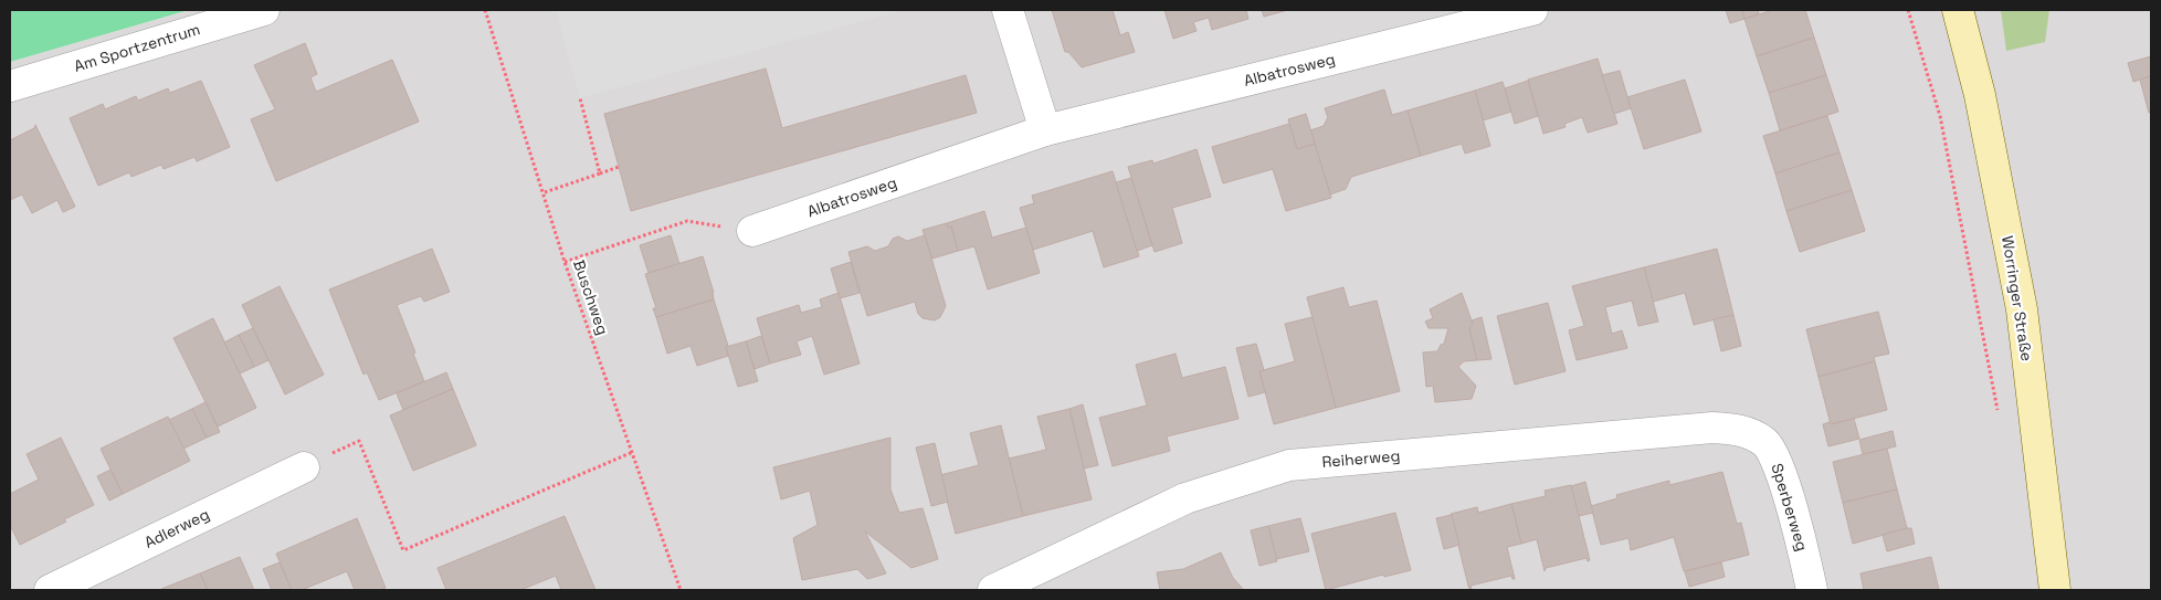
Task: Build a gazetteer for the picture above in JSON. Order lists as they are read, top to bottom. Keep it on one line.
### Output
{"streets":{"main road":["Worringer Straße"],"street":["Am Sportzentrum","Albatrosweg","Reiherweg","Sperberweg","Adlerweg"],"path":["Buschweg"]},"crossings":[["Reiherweg","Sperberweg"]]}
